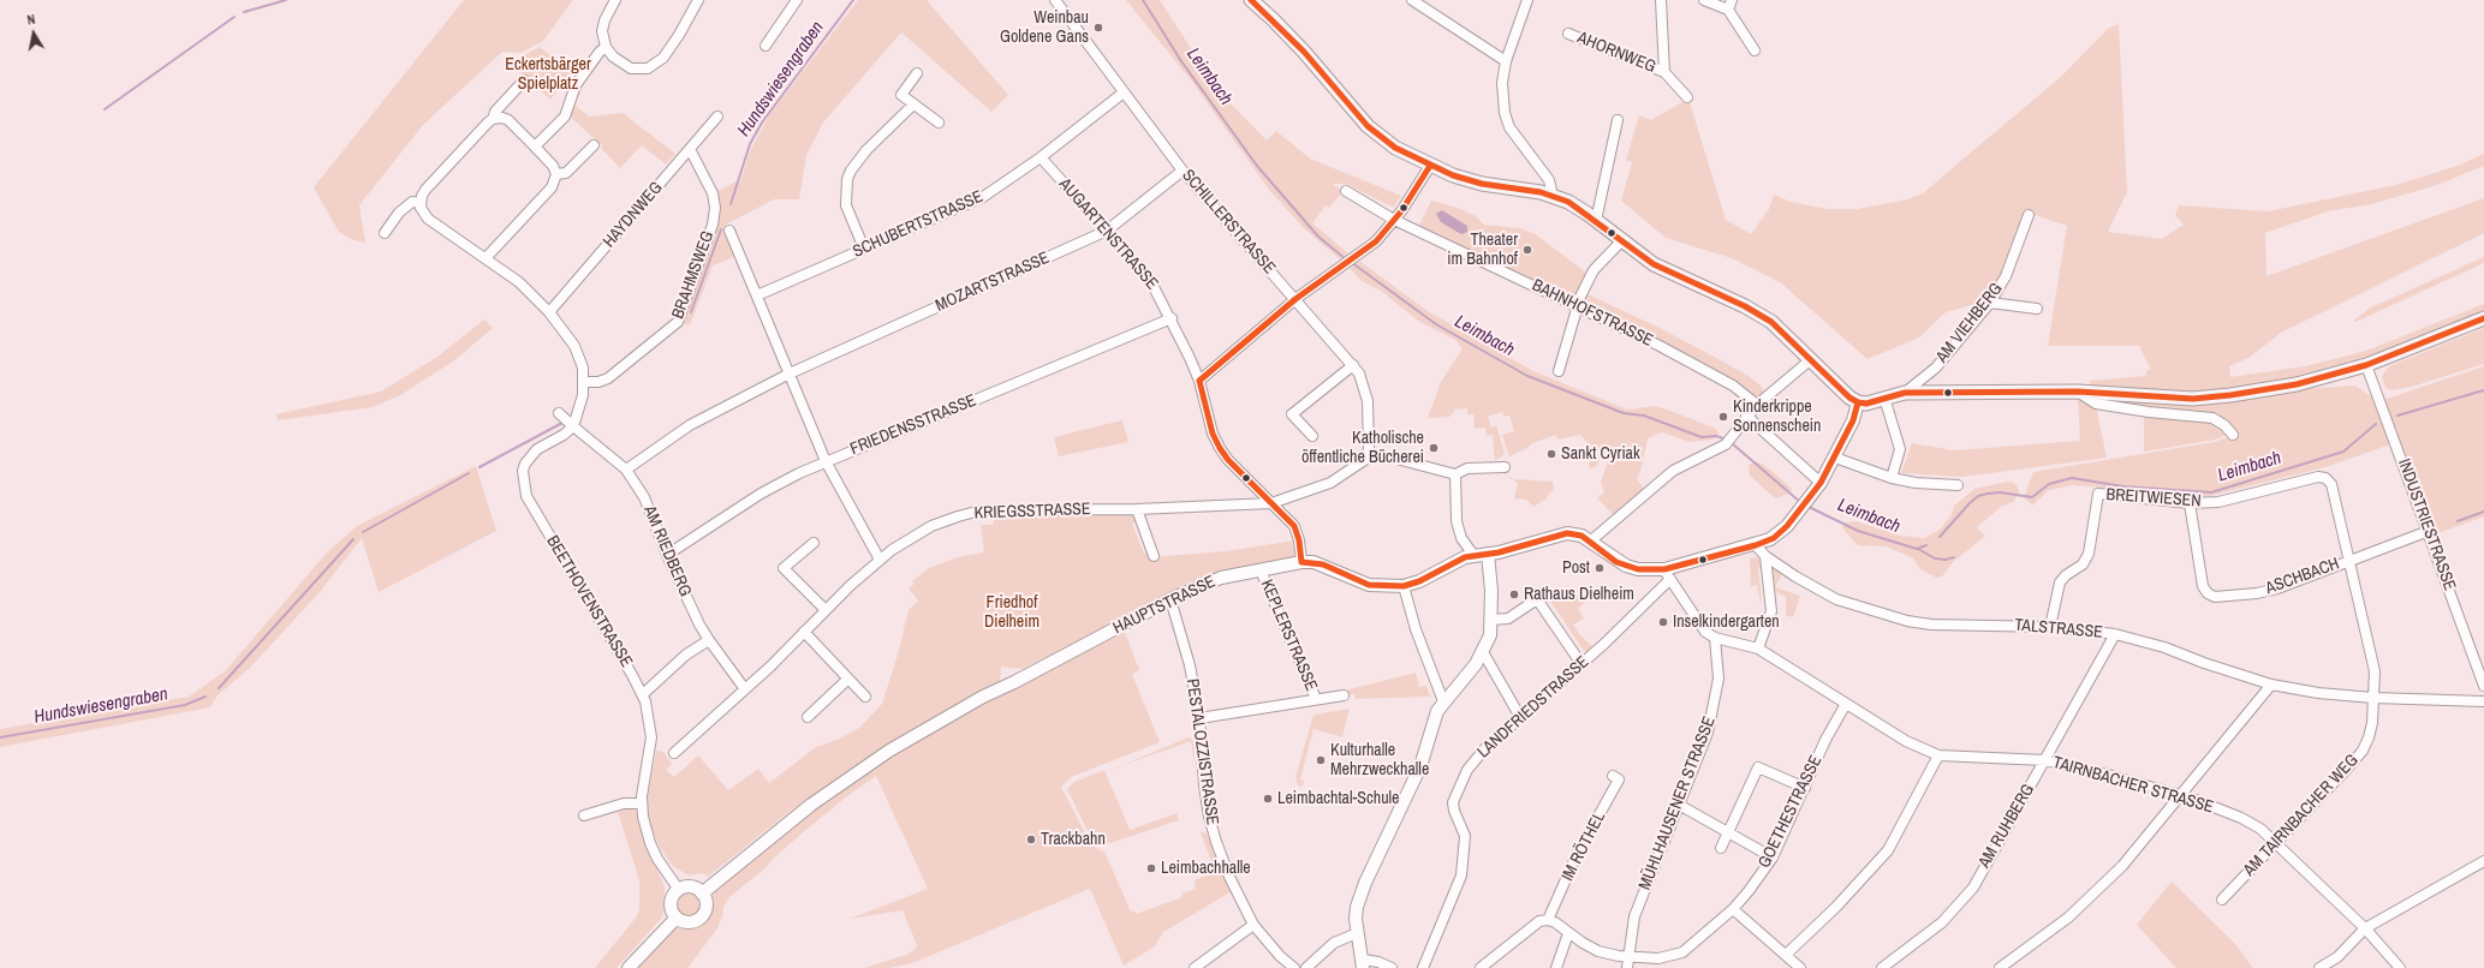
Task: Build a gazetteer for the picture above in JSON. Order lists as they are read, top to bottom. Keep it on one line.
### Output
{"streets":{"street":["AHORNWEG","HAYDNWEG","SCHILLERSTRASSE","SCHUBERTSTRASSE","AUGARTENSTRASSE","BRAHMSWEG","MOZARTSTRASSE","BAHNHOFSTRASSE","AM VIEHBERG","FRIEDENSSTRASSE","BREITWIESEN","KRIEGSSTRASSE","INDUSTRIESTRASSE","AM RIEDBERG","ASCHBACH","BEETHOVENSTRASSE","HAUPTSTRASSE","TALSTRASSE","KEPLERSTRASSE","LANDFRIEDSTRASSE","PESTALOZZISTRASSE","TAIRNBACHER STRASSE","MÜHLHAUSENER STRASSE","GOETHESTRASSE","AM TAIRNBACHER WEG","AM RUHBERG","IM RÖTHEL"]},"crossings":[["HAYDNWEG","BRAHMSWEG"],["SCHILLERSTRASSE","SCHUBERTSTRASSE"],["SCHILLERSTRASSE","MOZARTSTRASSE"],["SCHILLERSTRASSE","KRIEGSSTRASSE"],["SCHUBERTSTRASSE","AUGARTENSTRASSE"],["AUGARTENSTRASSE","MOZARTSTRASSE"],["AUGARTENSTRASSE","FRIEDENSSTRASSE"],["AUGARTENSTRASSE","KRIEGSSTRASSE"],["AUGARTENSTRASSE","HAUPTSTRASSE"],["MOZARTSTRASSE","AM RIEDBERG"],["FRIEDENSSTRASSE","AM RIEDBERG"],["BREITWIESEN","ASCHBACH"],["BREITWIESEN","TALSTRASSE"],["KRIEGSSTRASSE","AM RIEDBERG"],["INDUSTRIESTRASSE","ASCHBACH"],["AM RIEDBERG","BEETHOVENSTRASSE"],["BEETHOVENSTRASSE","HAUPTSTRASSE"],["HAUPTSTRASSE","TALSTRASSE"],["HAUPTSTRASSE","KEPLERSTRASSE"],["HAUPTSTRASSE","LANDFRIEDSTRASSE"],["HAUPTSTRASSE","PESTALOZZISTRASSE"],["TALSTRASSE","AM TAIRNBACHER WEG"],["TALSTRASSE","AM RUHBERG"],["KEPLERSTRASSE","PESTALOZZISTRASSE"],["TAIRNBACHER STRASSE","MÜHLHAUSENER STRASSE"],["TAIRNBACHER STRASSE","GOETHESTRASSE"],["TAIRNBACHER STRASSE","AM TAIRNBACHER WEG"],["TAIRNBACHER STRASSE","AM RUHBERG"],["MÜHLHAUSENER STRASSE","GOETHESTRASSE"],["GOETHESTRASSE","IM RÖTHEL"]],"water":["Leimbach","Hundswiesengraben"],"parks":["Eckertsbärger Spielplatz","Friedhof Dielheim"],"places":["Weinbau Goldene Gans","Theater im Bahnhof","Kinderkrippe Sonnenschein","Katholische öffentliche Bücherei","Sankt Cyriak","Post","Rathaus Dielheim","Inselkindergarten","Kulturhalle Mehrzweckhalle","Leimbachtal-Schule","Trackbahn","Leimbachhalle"],"north":"top"}
